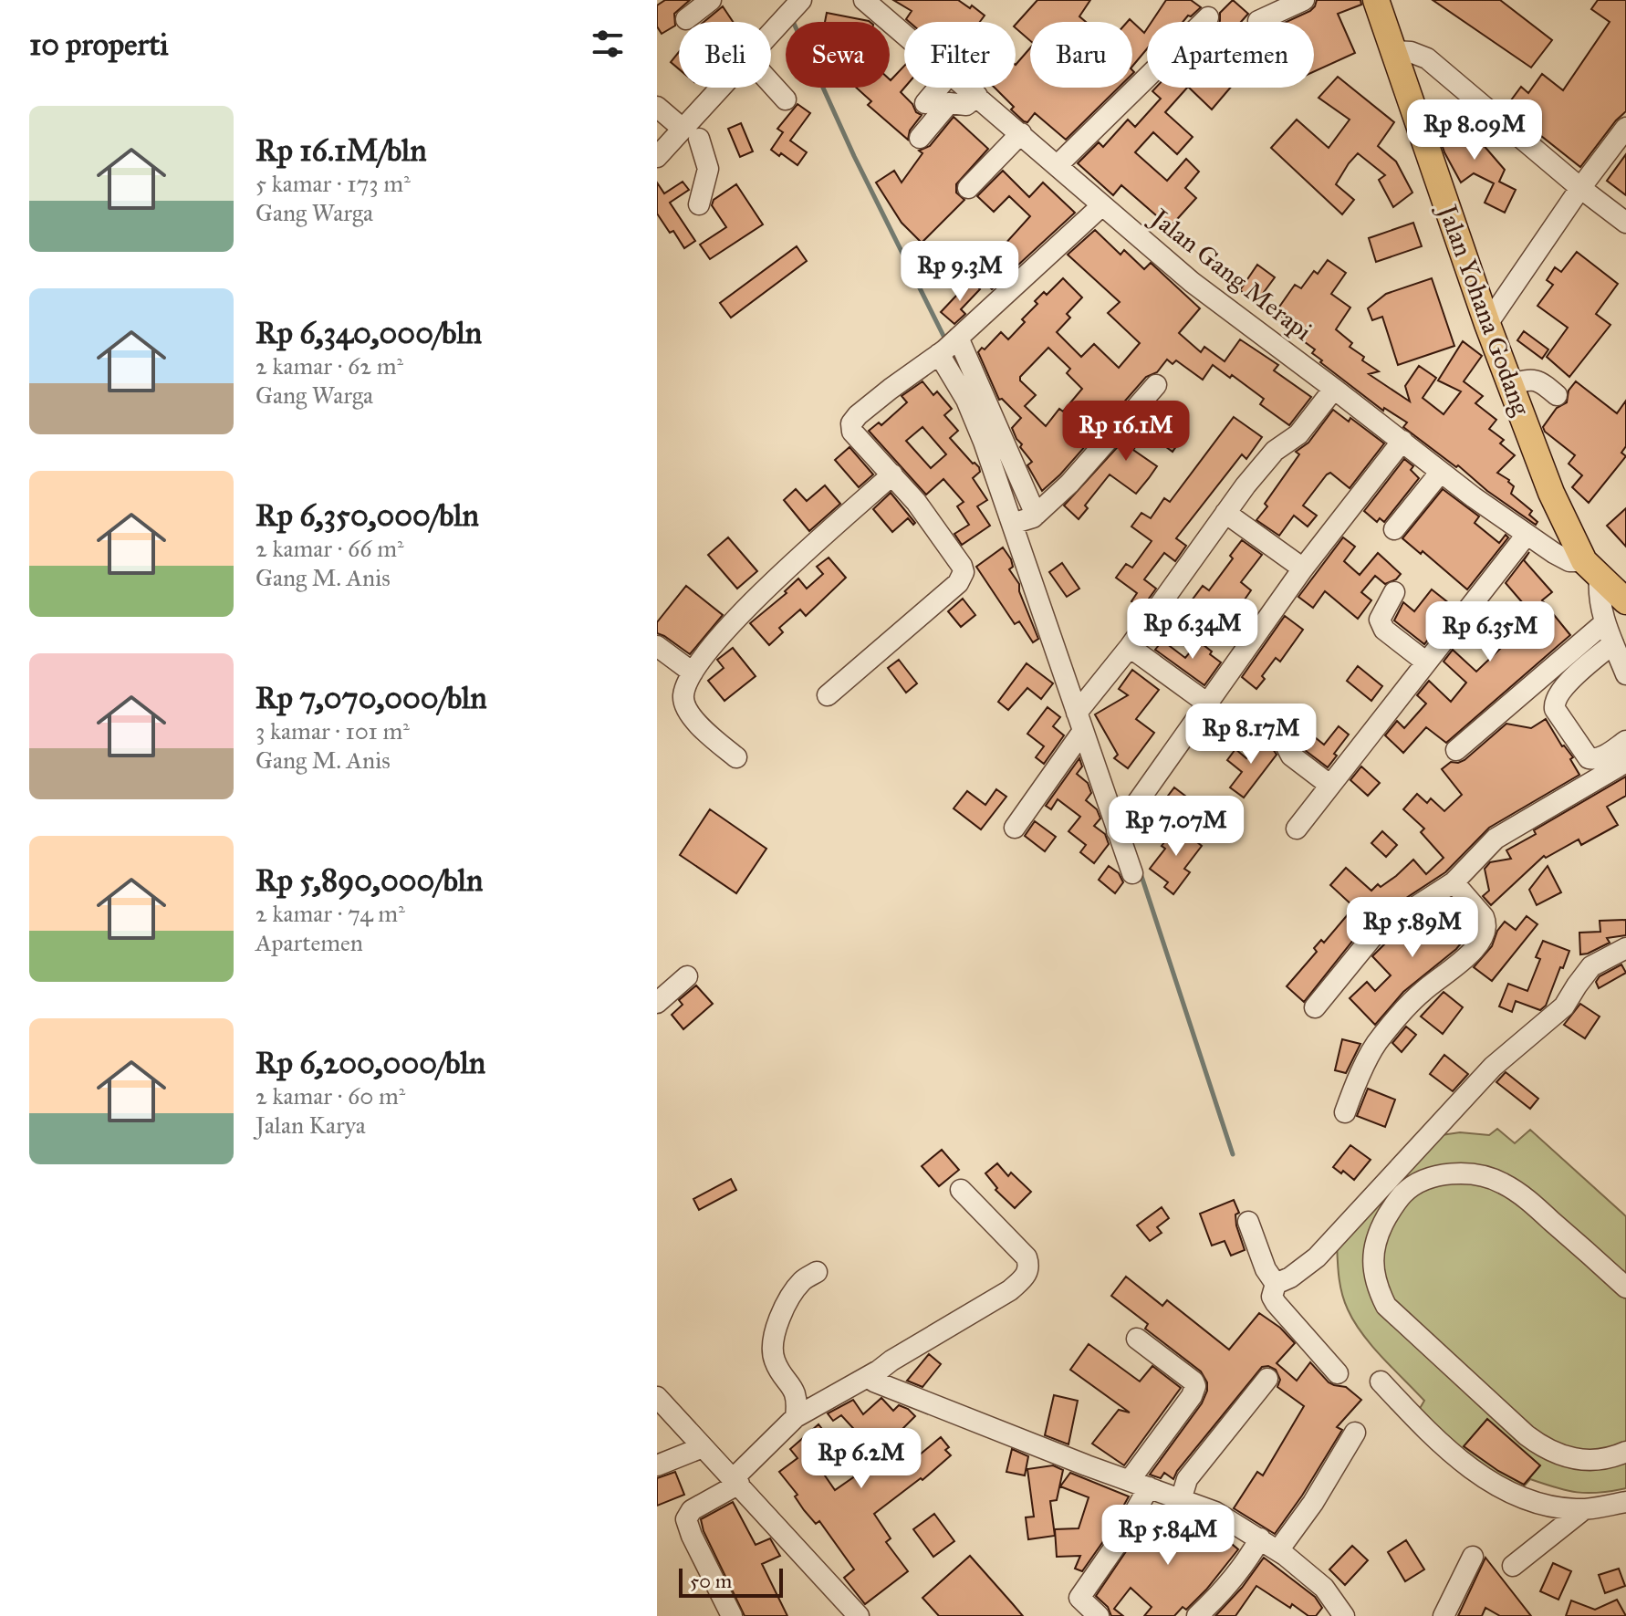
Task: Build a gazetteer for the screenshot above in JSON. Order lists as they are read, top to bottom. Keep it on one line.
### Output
{"streets":{"main road":["Jalan Yohana Godang"],"street":["Jalan Gang Merapi"]},"crossings":[["Jalan Gang Merapi","Jalan Yohana Godang"]],"scale_bar":"50 m","page":{"heading":"10 properti","chip":["Beli","Sewa","Filter","Baru","Apartemen"],"list":[{"name":"Rp 16.1M/bln","note":"5 kamar · 173 m² · Gang Warga"},{"name":"Rp 6,340,000/bln","note":"2 kamar · 62 m² · Gang Warga"},{"name":"Rp 6,350,000/bln","note":"2 kamar · 66 m² · Gang M. Anis"},{"name":"Rp 7,070,000/bln","note":"3 kamar · 101 m² · Gang M. Anis"},{"name":"Rp 5,890,000/bln","note":"2 kamar · 74 m² · Apartemen"},{"name":"Rp 6,200,000/bln","note":"2 kamar · 60 m² · Jalan Karya"}],"price":["Rp 8.09M","Rp 9.3M","Rp 16.1M","Rp 6.34M","Rp 6.35M","Rp 8.17M","Rp 7.07M","Rp 5.89M","Rp 6.2M","Rp 5.84M"],"scale":"50 m"}}
